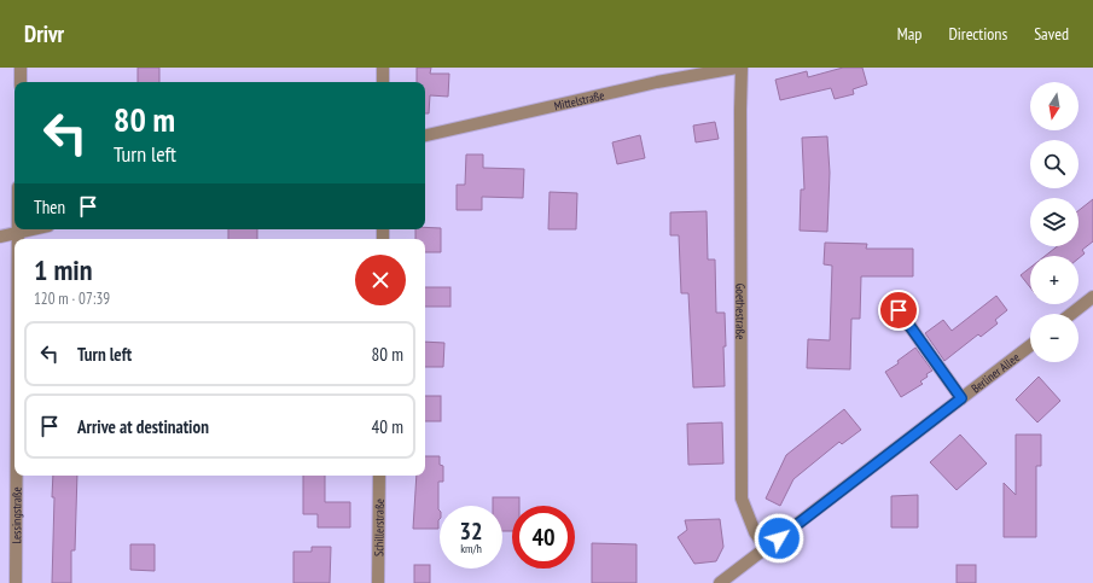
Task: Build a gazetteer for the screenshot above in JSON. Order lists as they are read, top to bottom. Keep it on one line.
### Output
{"streets":{"street":["Mittelstraße","Goethestraße","Berliner Allee","Lessingstraße","Schillerstraße"]},"crossings":[["Goethestraße","Berliner Allee"]],"north":"bottom","page":{"header":"Drivr","nav":["Map","Directions","Saved"],"map_buttons":["+","−"],"turn":["80 m","Turn left"],"then":"Then","heading":["1 min","120 m · 07:39"],"list":[{"name":"Turn left","value":"80 m"},{"name":"Arrive at destination","value":"40 m"}],"speed":"32 km/h","limit":"40"}}
